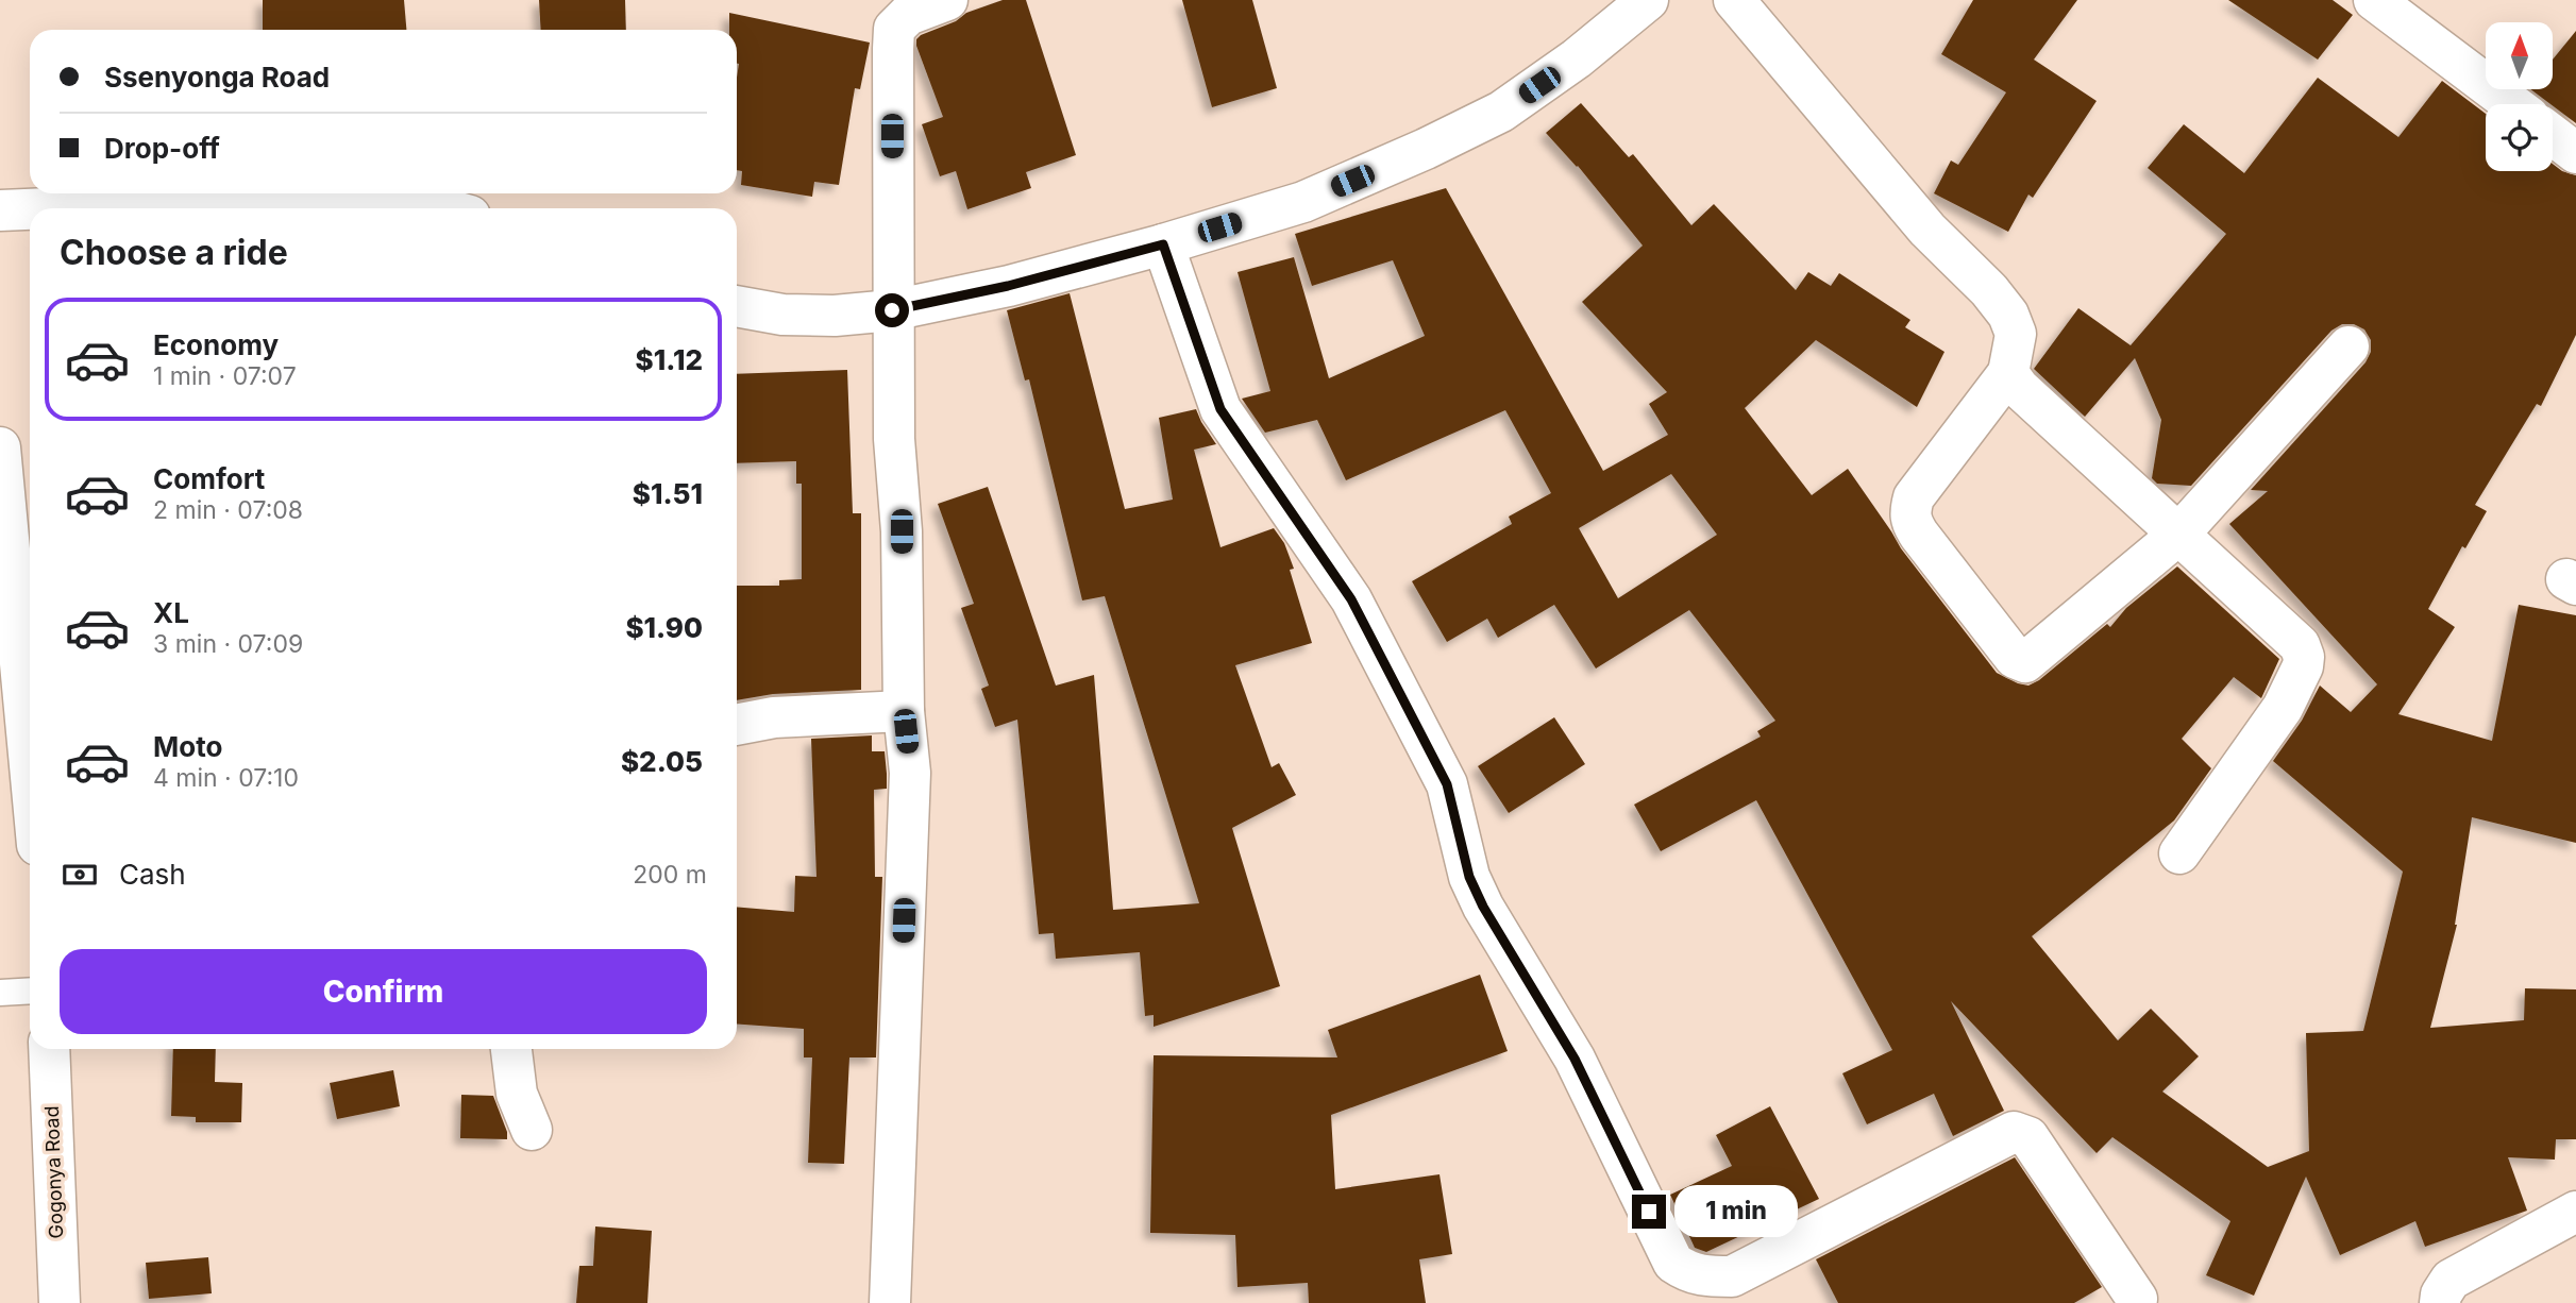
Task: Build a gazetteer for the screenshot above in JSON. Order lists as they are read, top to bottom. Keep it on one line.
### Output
{"streets":{"street":["Gogonya Road"]},"north":"top","page":{"banner":["Ssenyonga Road","Drop-off"],"heading":"Choose a ride","list":[{"name":"Economy","note":"1 min · 07:07","value":"$1.12"},{"name":"Comfort","note":"2 min · 07:08","value":"$1.51"},{"name":"XL","note":"3 min · 07:09","value":"$1.90"},{"name":"Moto","note":"4 min · 07:10","value":"$2.05"}],"pay":["Cash","200 m"],"buttons":"Confirm","bubble":"1 min"}}
